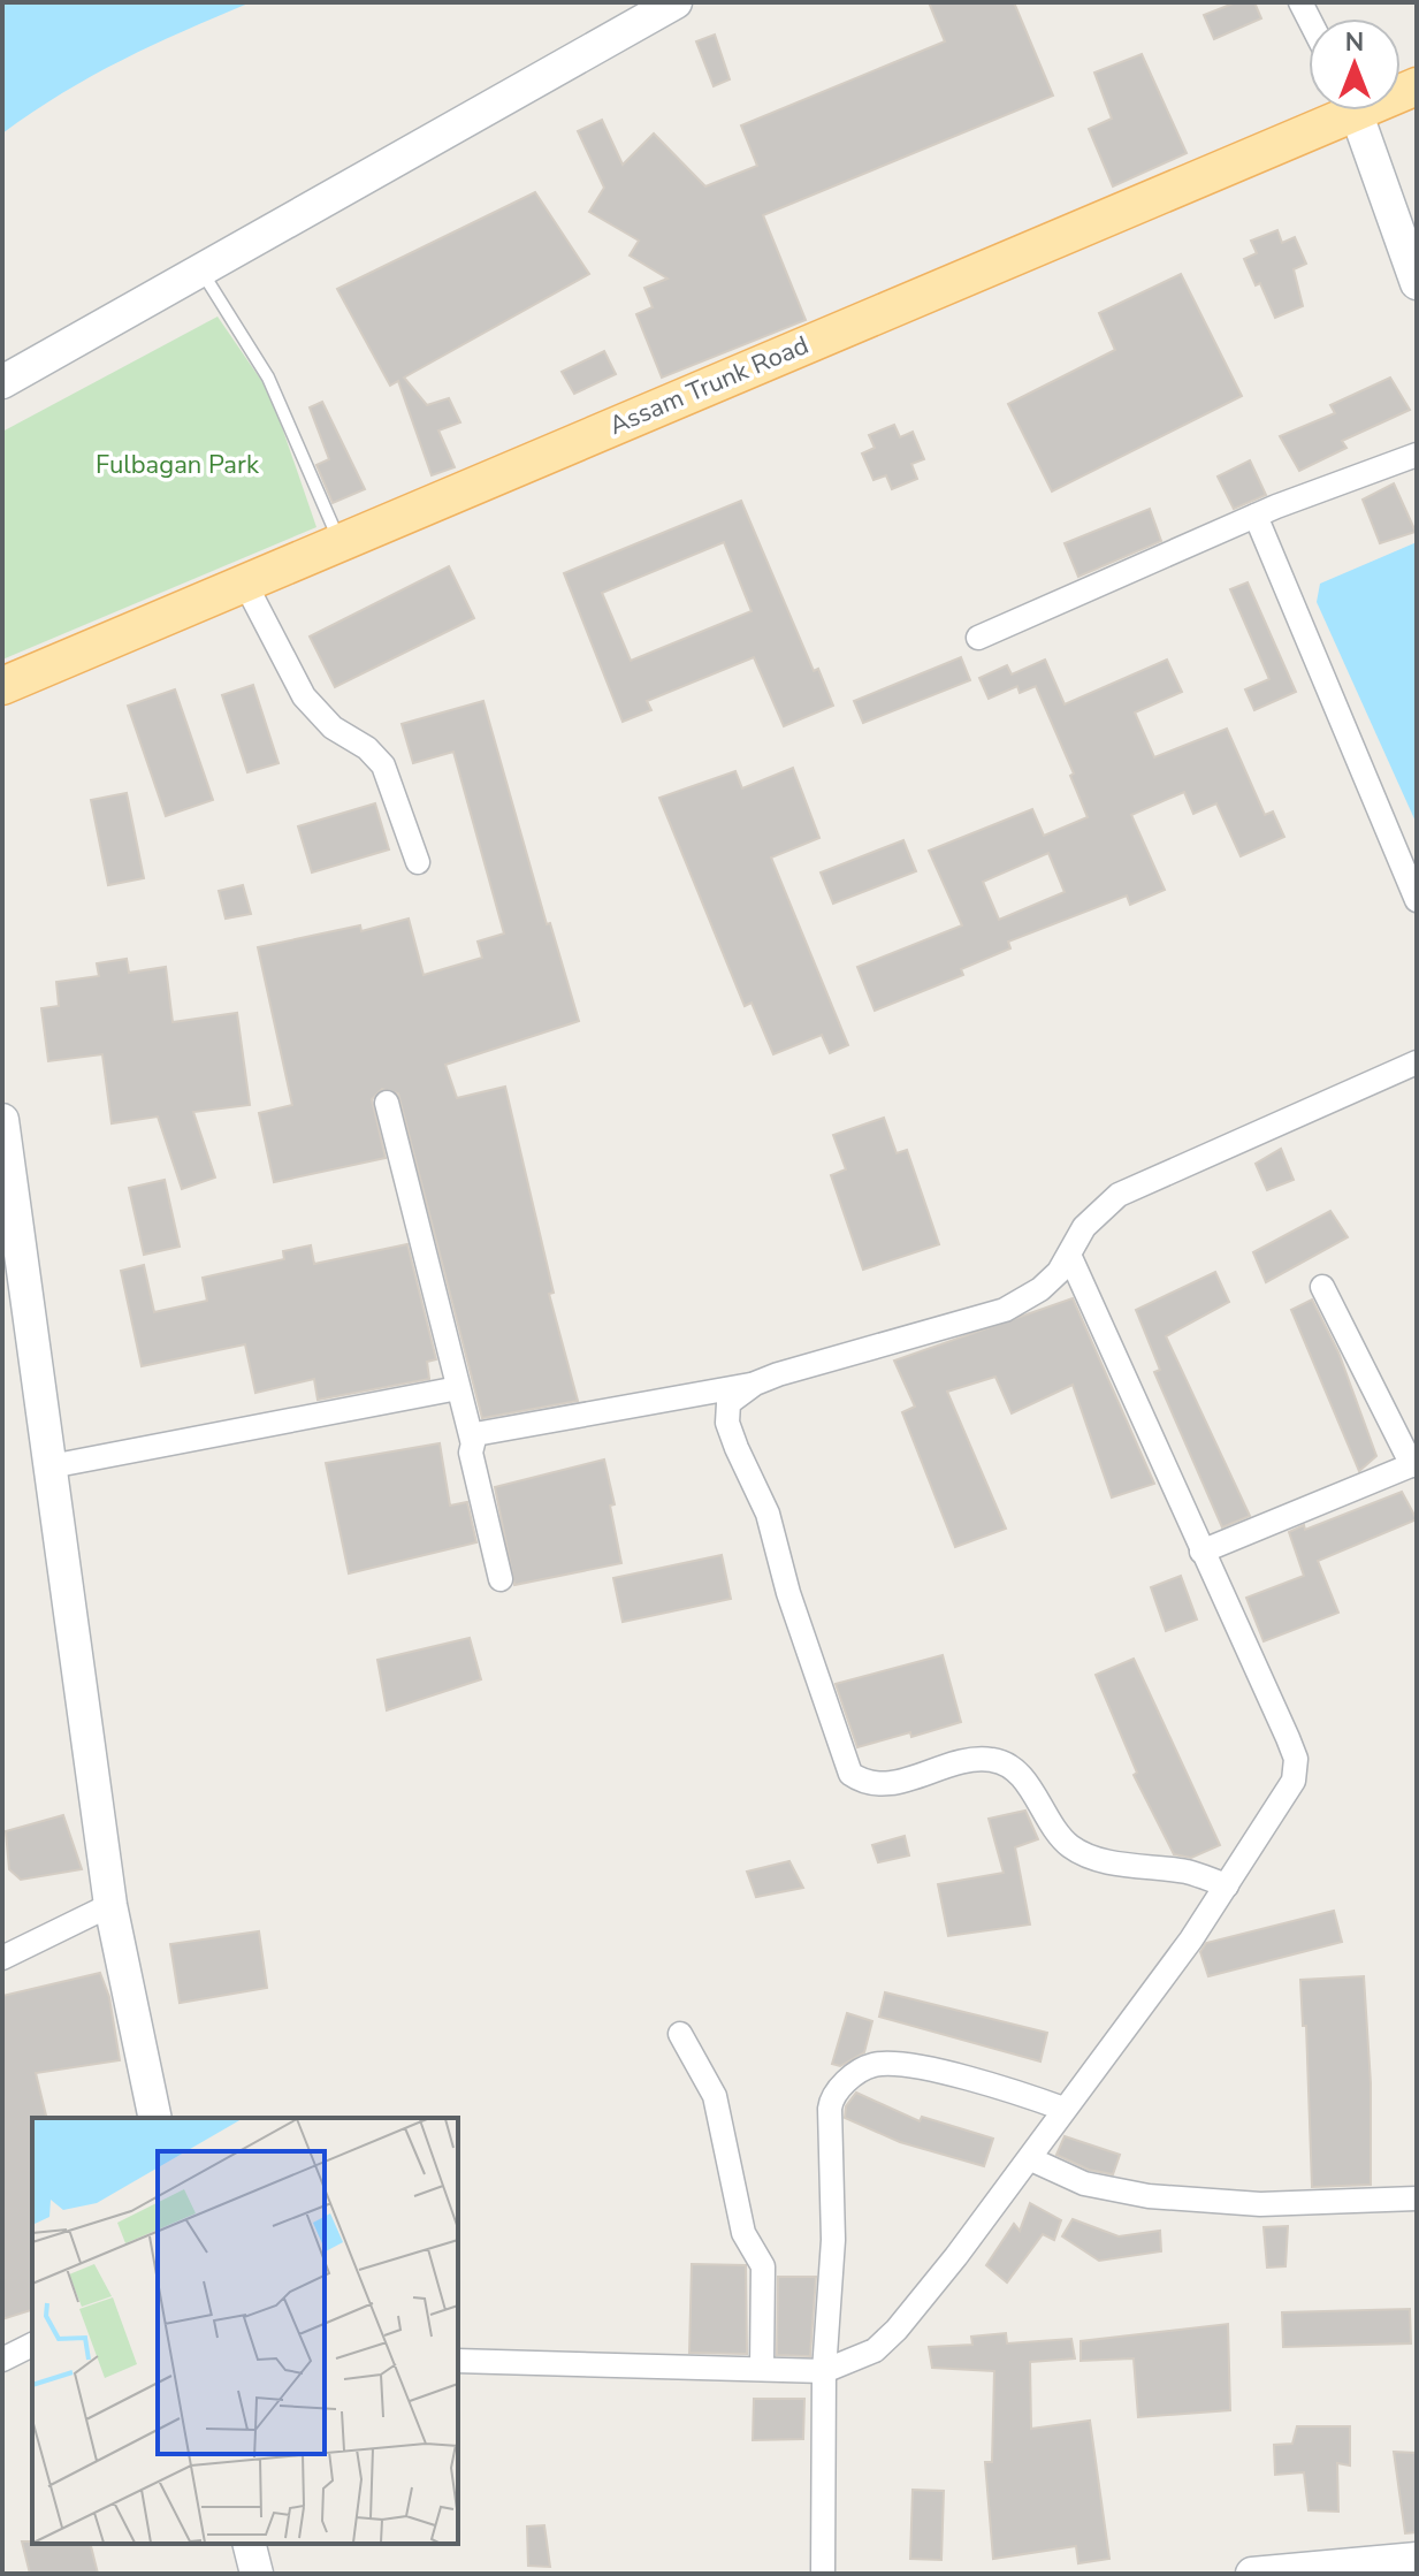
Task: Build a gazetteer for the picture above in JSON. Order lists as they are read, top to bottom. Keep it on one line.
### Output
{"streets":{"main road":["Assam Trunk Road"]},"parks":["Fulbagan Park"],"north":"top"}
